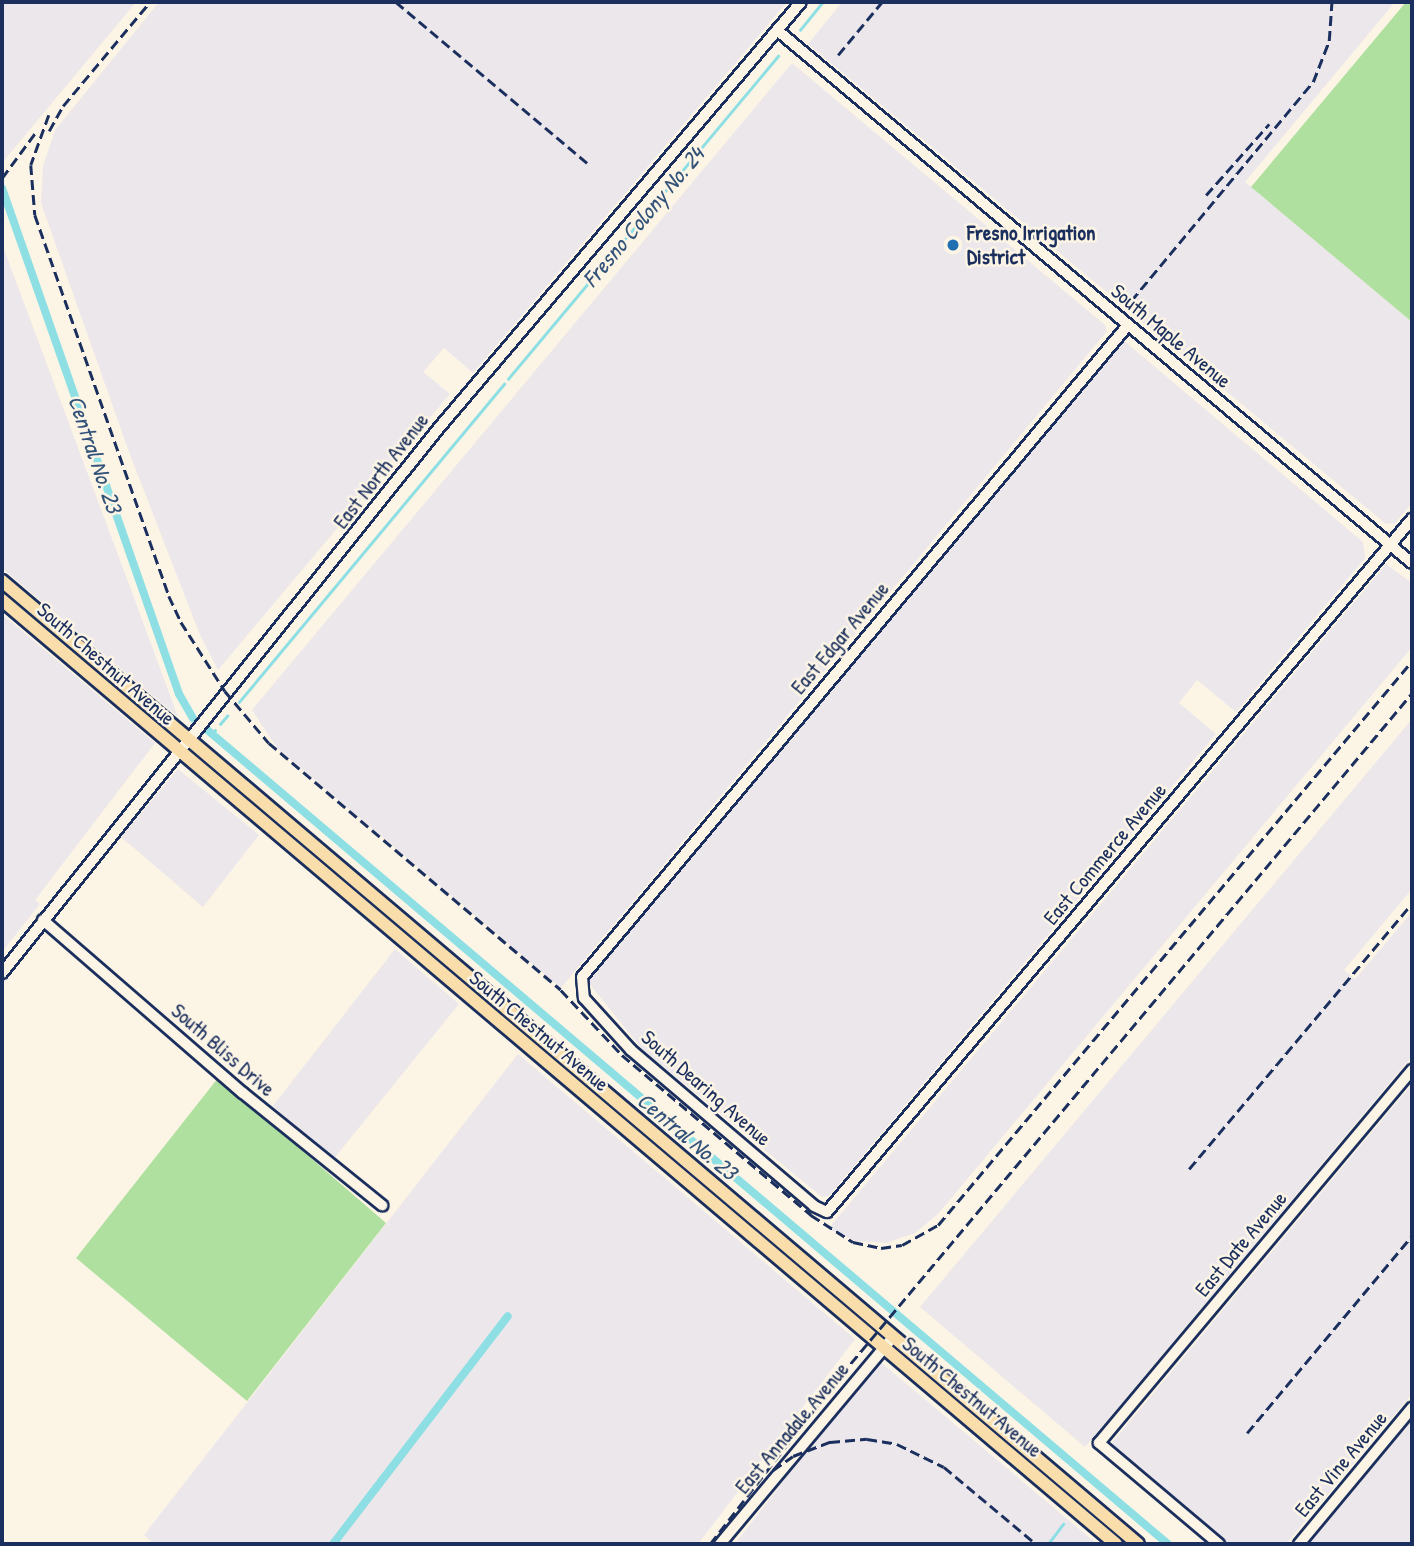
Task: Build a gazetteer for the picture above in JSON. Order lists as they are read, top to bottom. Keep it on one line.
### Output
{"streets":{"main road":["South Chestnut Avenue"],"street":["South Maple Avenue","East North Avenue","East Edgar Avenue","East Commerce Avenue","South Bliss Drive","South Dearing Avenue","East Date Avenue","East Annadale Avenue","East Vine Avenue"]},"crossings":[["South Maple Avenue","East North Avenue"],["South Maple Avenue","East Edgar Avenue"],["South Maple Avenue","East Commerce Avenue"],["East North Avenue","South Chestnut Avenue"],["East North Avenue","South Bliss Drive"],["East Edgar Avenue","South Dearing Avenue"],["South Chestnut Avenue","East Annadale Avenue"],["East Commerce Avenue","South Dearing Avenue"]],"water":["Fresno Colony No. 24","Central No. 23"],"places":["Fresno Irrigation District"]}
